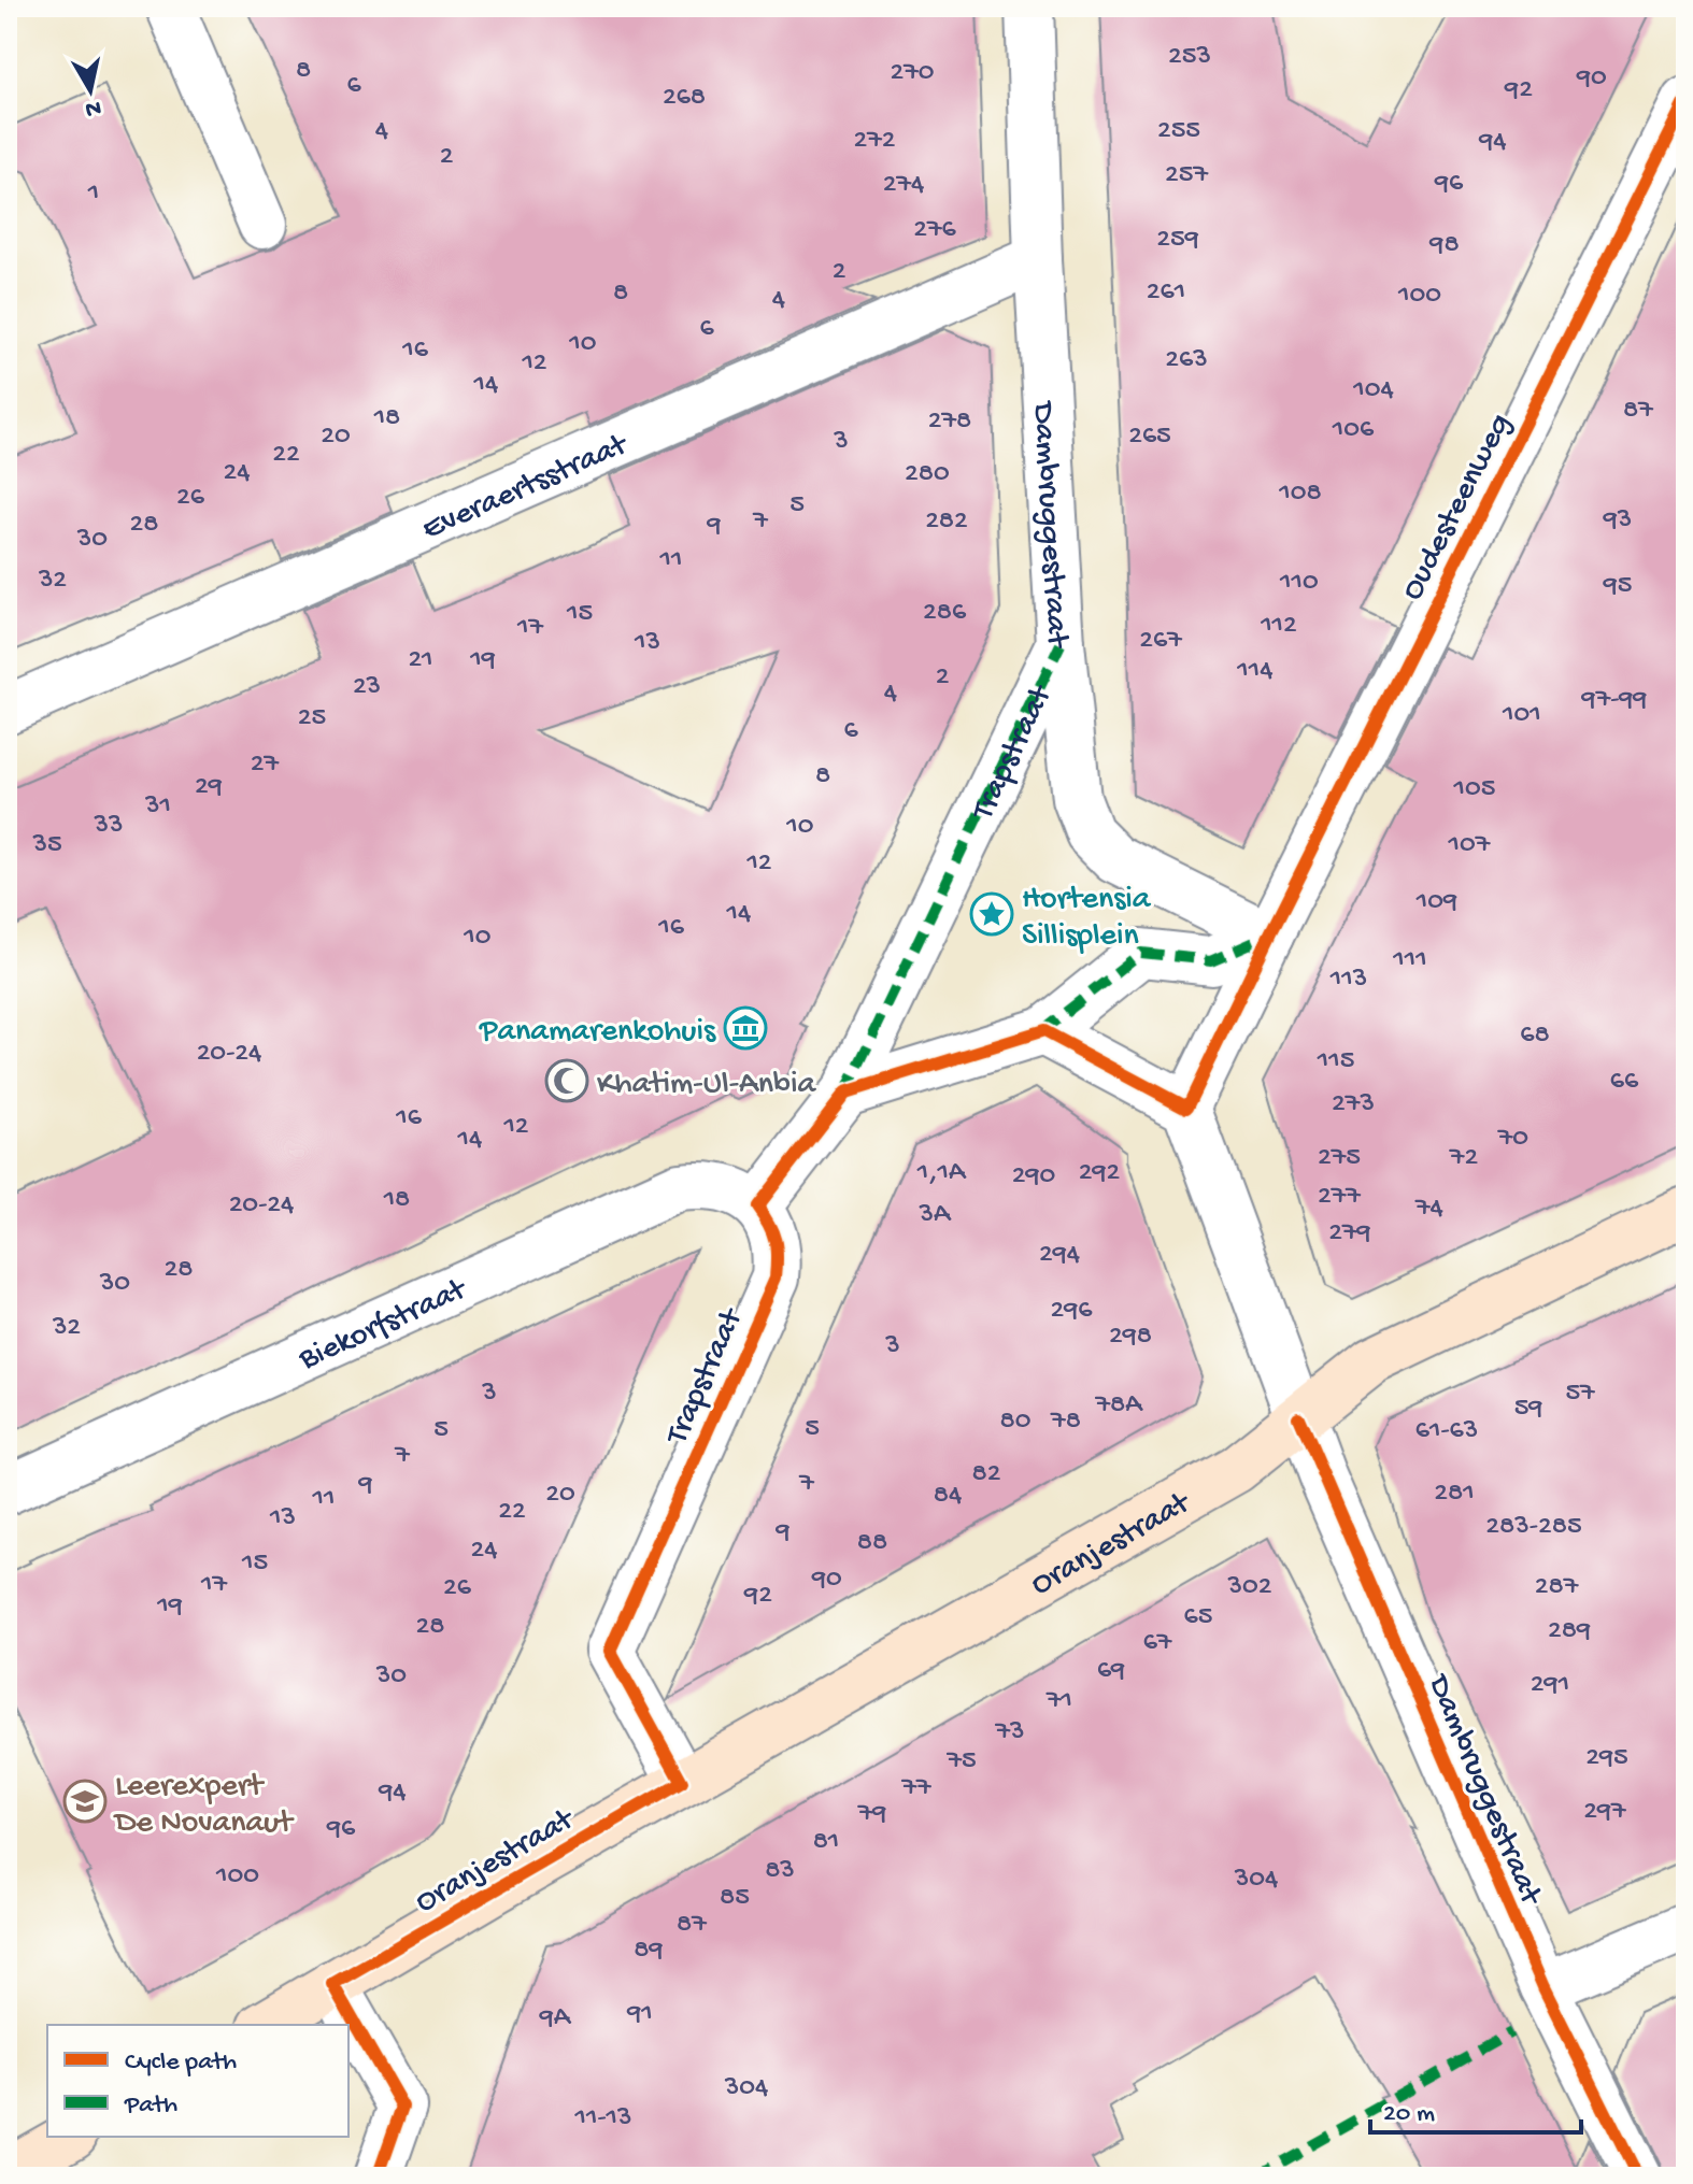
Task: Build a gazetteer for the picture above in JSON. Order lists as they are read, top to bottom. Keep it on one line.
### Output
{"streets":{"street":["Everaertsstraat","Oudesteenweg","Dambruggestraat","Trapstraat","Biekorfstraat","Oranjestraat"]},"crossings":[["Everaertsstraat","Dambruggestraat"],["Oudesteenweg","Dambruggestraat"],["Dambruggestraat","Trapstraat"],["Dambruggestraat","Oranjestraat"],["Trapstraat","Biekorfstraat"],["Trapstraat","Oranjestraat"]],"places":{"place":["Hortensia Sillisplein"],"museum":["Panamarenkohuis"],"mosque":["Khatim-Ul-Anbia"],"school or university":["Leerexpert De Novanaut"]},"house_numbers":["253","8","270","90","6","92","268","4","255","272","94","2","257","96","274","1","276","259","98","2","261","8","100","4","6","10","16","263","12","14","104","87","18","278","106","20","265","3","22","24","280","108","26","5","93","7","282","28","9","30","11","32","110","95","286","15","112","17","267","13","21","19","114","2","23","4","97-99","101","25","6","27","8","29","105","31","33","10","35","107","12","109","14","16","10","111","113","68","20-24","115","66","273","16","12","70","14","275","72","1,1A","292","290","277","18","20-24","74","3A","279","294","28","30","296","32","298","3","3","57","78A","59","80","78","5","5","61-63","7","82","7","9","281","20","84","11","22","13","283-285","9","88","24","15","90","17","302","287","26","92","19","65","28","289","67","69","30","291","71","73","295","75","77","94","297","79","96","81","83","100","304","85","87","89","91","9A","304","11-13"],"legend":["Cycle path","Path"],"scale_bar":"20 m","north":"bottom"}
